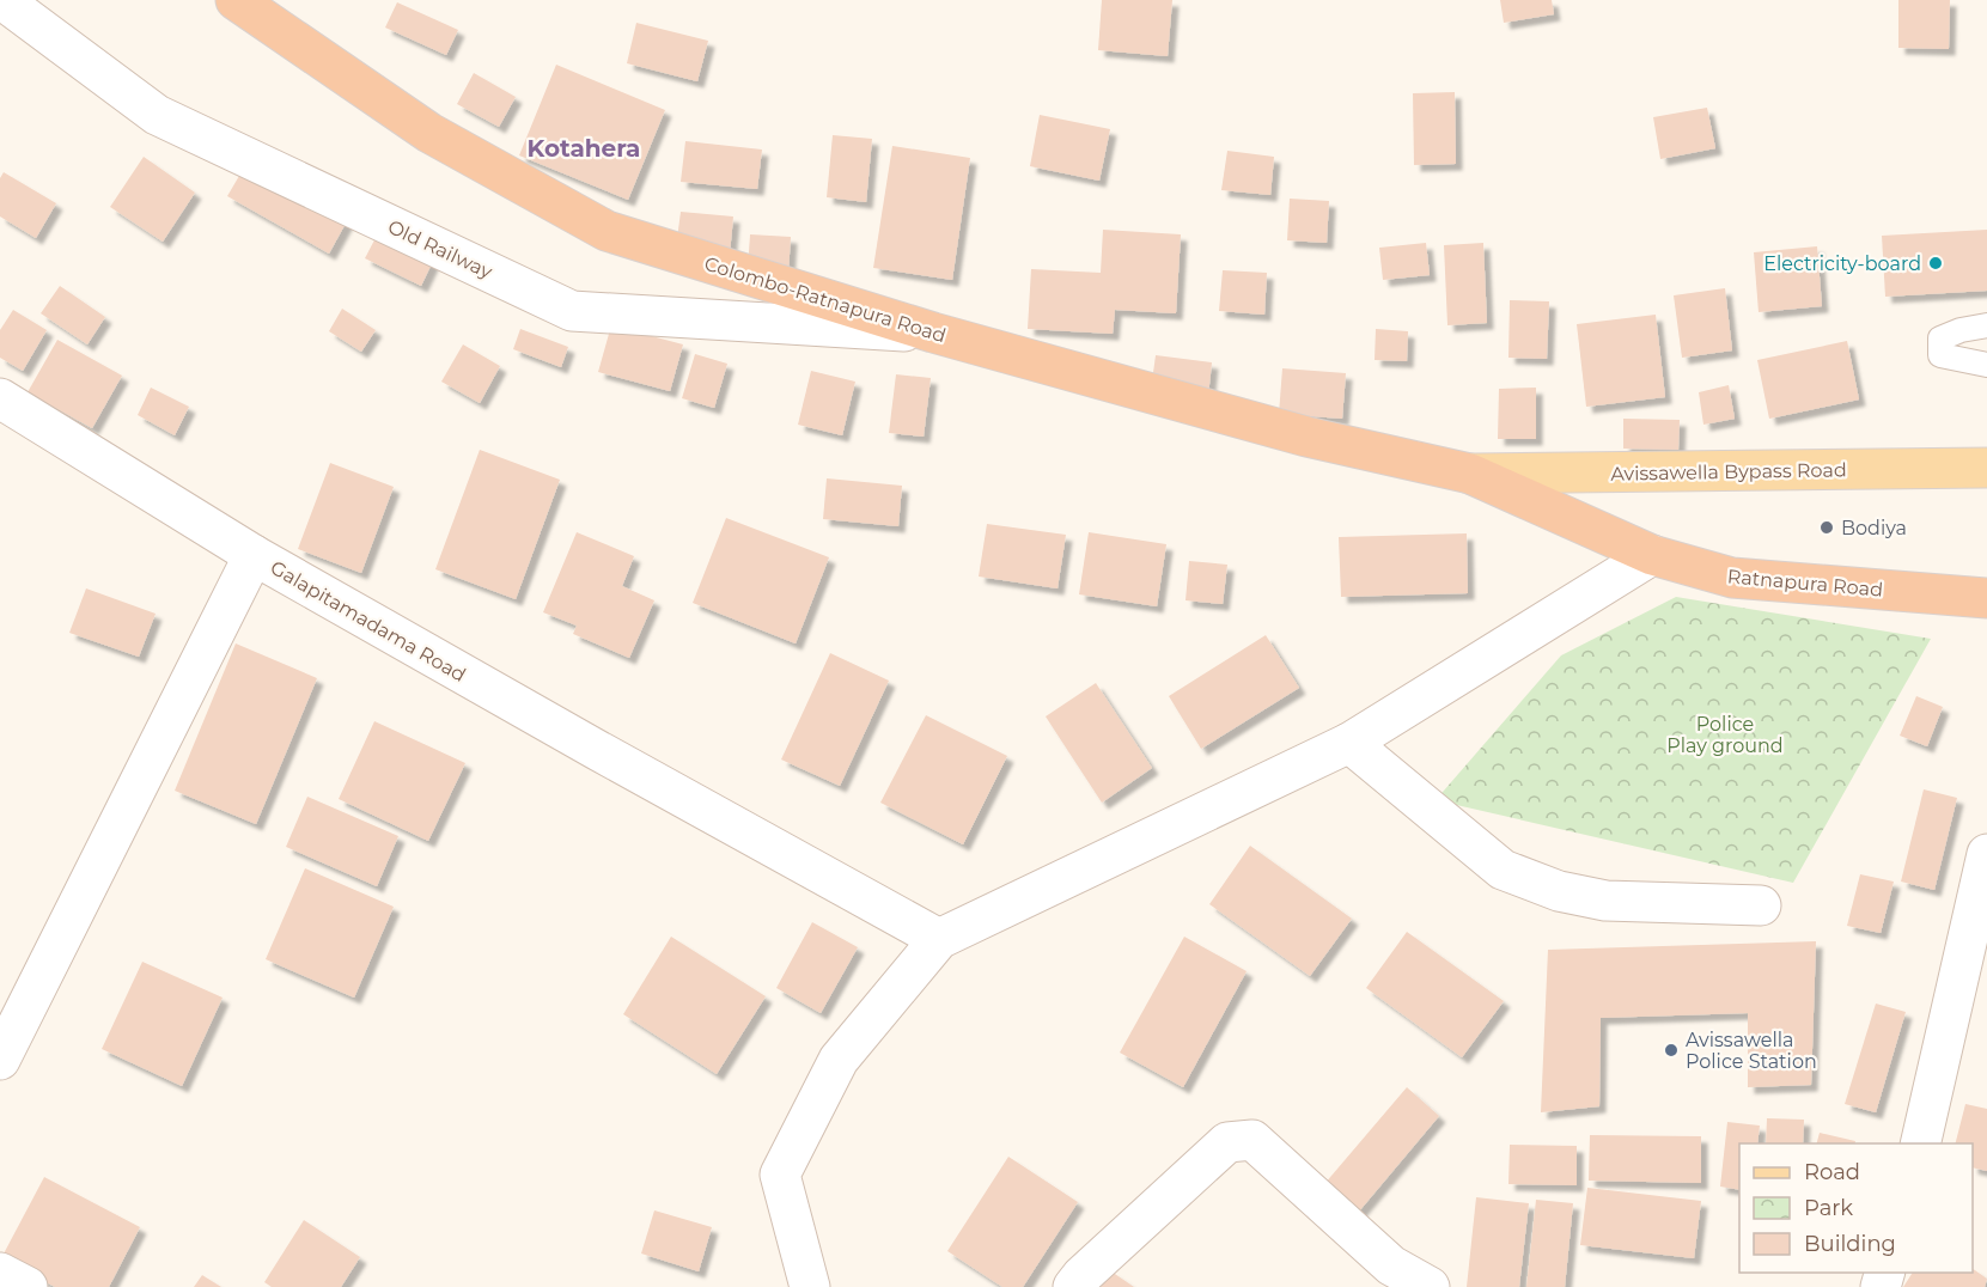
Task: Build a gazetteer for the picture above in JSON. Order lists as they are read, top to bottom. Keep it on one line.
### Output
{"streets":{"highway":["Colombo-Ratnapura Road","Ratnapura Road"],"main road":["Avissawella Bypass Road"],"street":["Old Railway","Galapitamadama Road"]},"crossings":[["Old Railway","Colombo-Ratnapura Road"],["Colombo-Ratnapura Road","Avissawella Bypass Road"],["Colombo-Ratnapura Road","Ratnapura Road"],["Avissawella Bypass Road","Ratnapura Road"]],"districts":["Kotahera"],"parks":["Police Play ground"],"places":["Electricity-board","Bodiya","Avissawella Police Station"],"legend":["Road","Park","Building"]}
